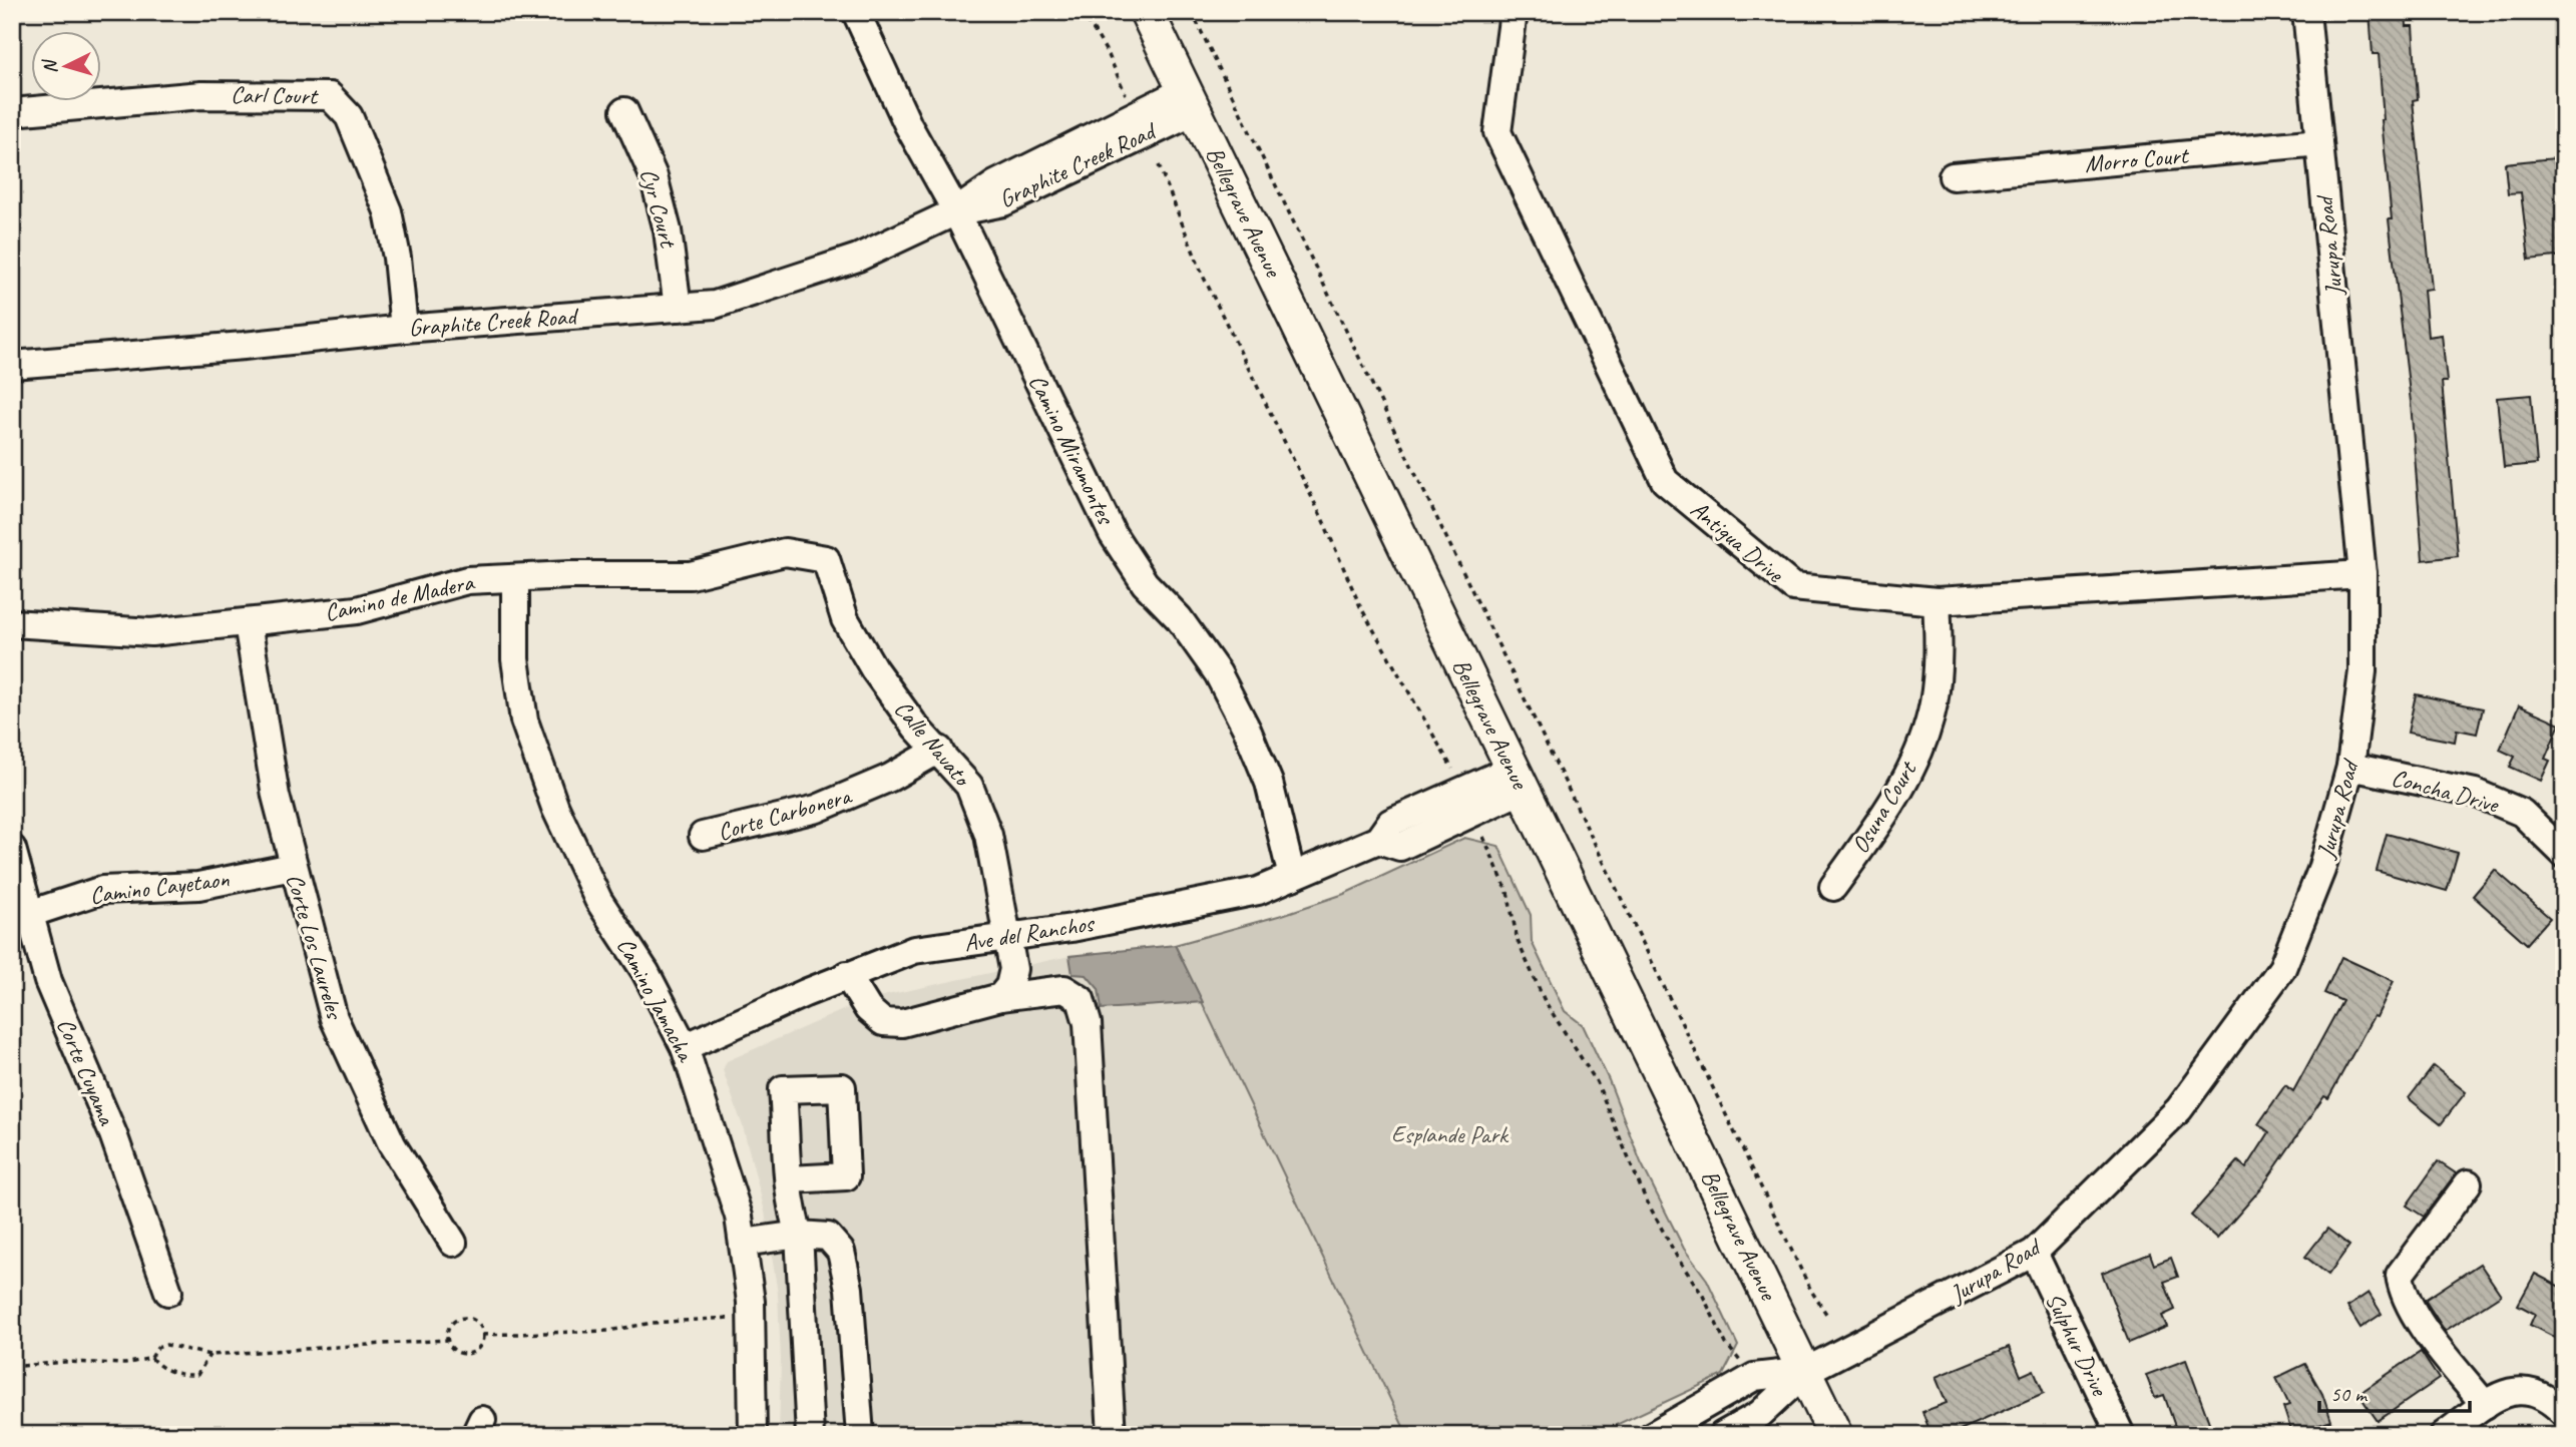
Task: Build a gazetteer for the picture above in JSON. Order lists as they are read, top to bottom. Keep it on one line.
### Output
{"streets":{"main road":["Bellegrave Avenue"],"street":["Carl Court","Morro Court","Graphite Creek Road","Cyr Court","Jurupa Road","Camino Miramontes","Antigua Drive","Camino de Madera","Calle Navato","Concha Drive","Osuna Court","Corte Carbonera","Camino Cayetaon","Ave del Ranchos","Corte Los Laureles","Camino Jamacha","Corte Cuyama","Sulphur Drive"]},"crossings":[["Carl Court","Graphite Creek Road"],["Morro Court","Jurupa Road"],["Graphite Creek Road","Cyr Court"],["Graphite Creek Road","Bellegrave Avenue"],["Graphite Creek Road","Camino Miramontes"],["Bellegrave Avenue","Jurupa Road"],["Bellegrave Avenue","Ave del Ranchos"],["Jurupa Road","Antigua Drive"],["Jurupa Road","Concha Drive"],["Jurupa Road","Sulphur Drive"],["Camino Miramontes","Ave del Ranchos"],["Antigua Drive","Osuna Court"],["Camino de Madera","Calle Navato"],["Camino de Madera","Corte Los Laureles"],["Camino de Madera","Camino Jamacha"],["Calle Navato","Corte Carbonera"],["Calle Navato","Ave del Ranchos"],["Camino Cayetaon","Corte Los Laureles"],["Camino Cayetaon","Corte Cuyama"],["Ave del Ranchos","Camino Jamacha"]],"parks":["Esplande Park"],"scale_bar":"50 m","north":"left"}
